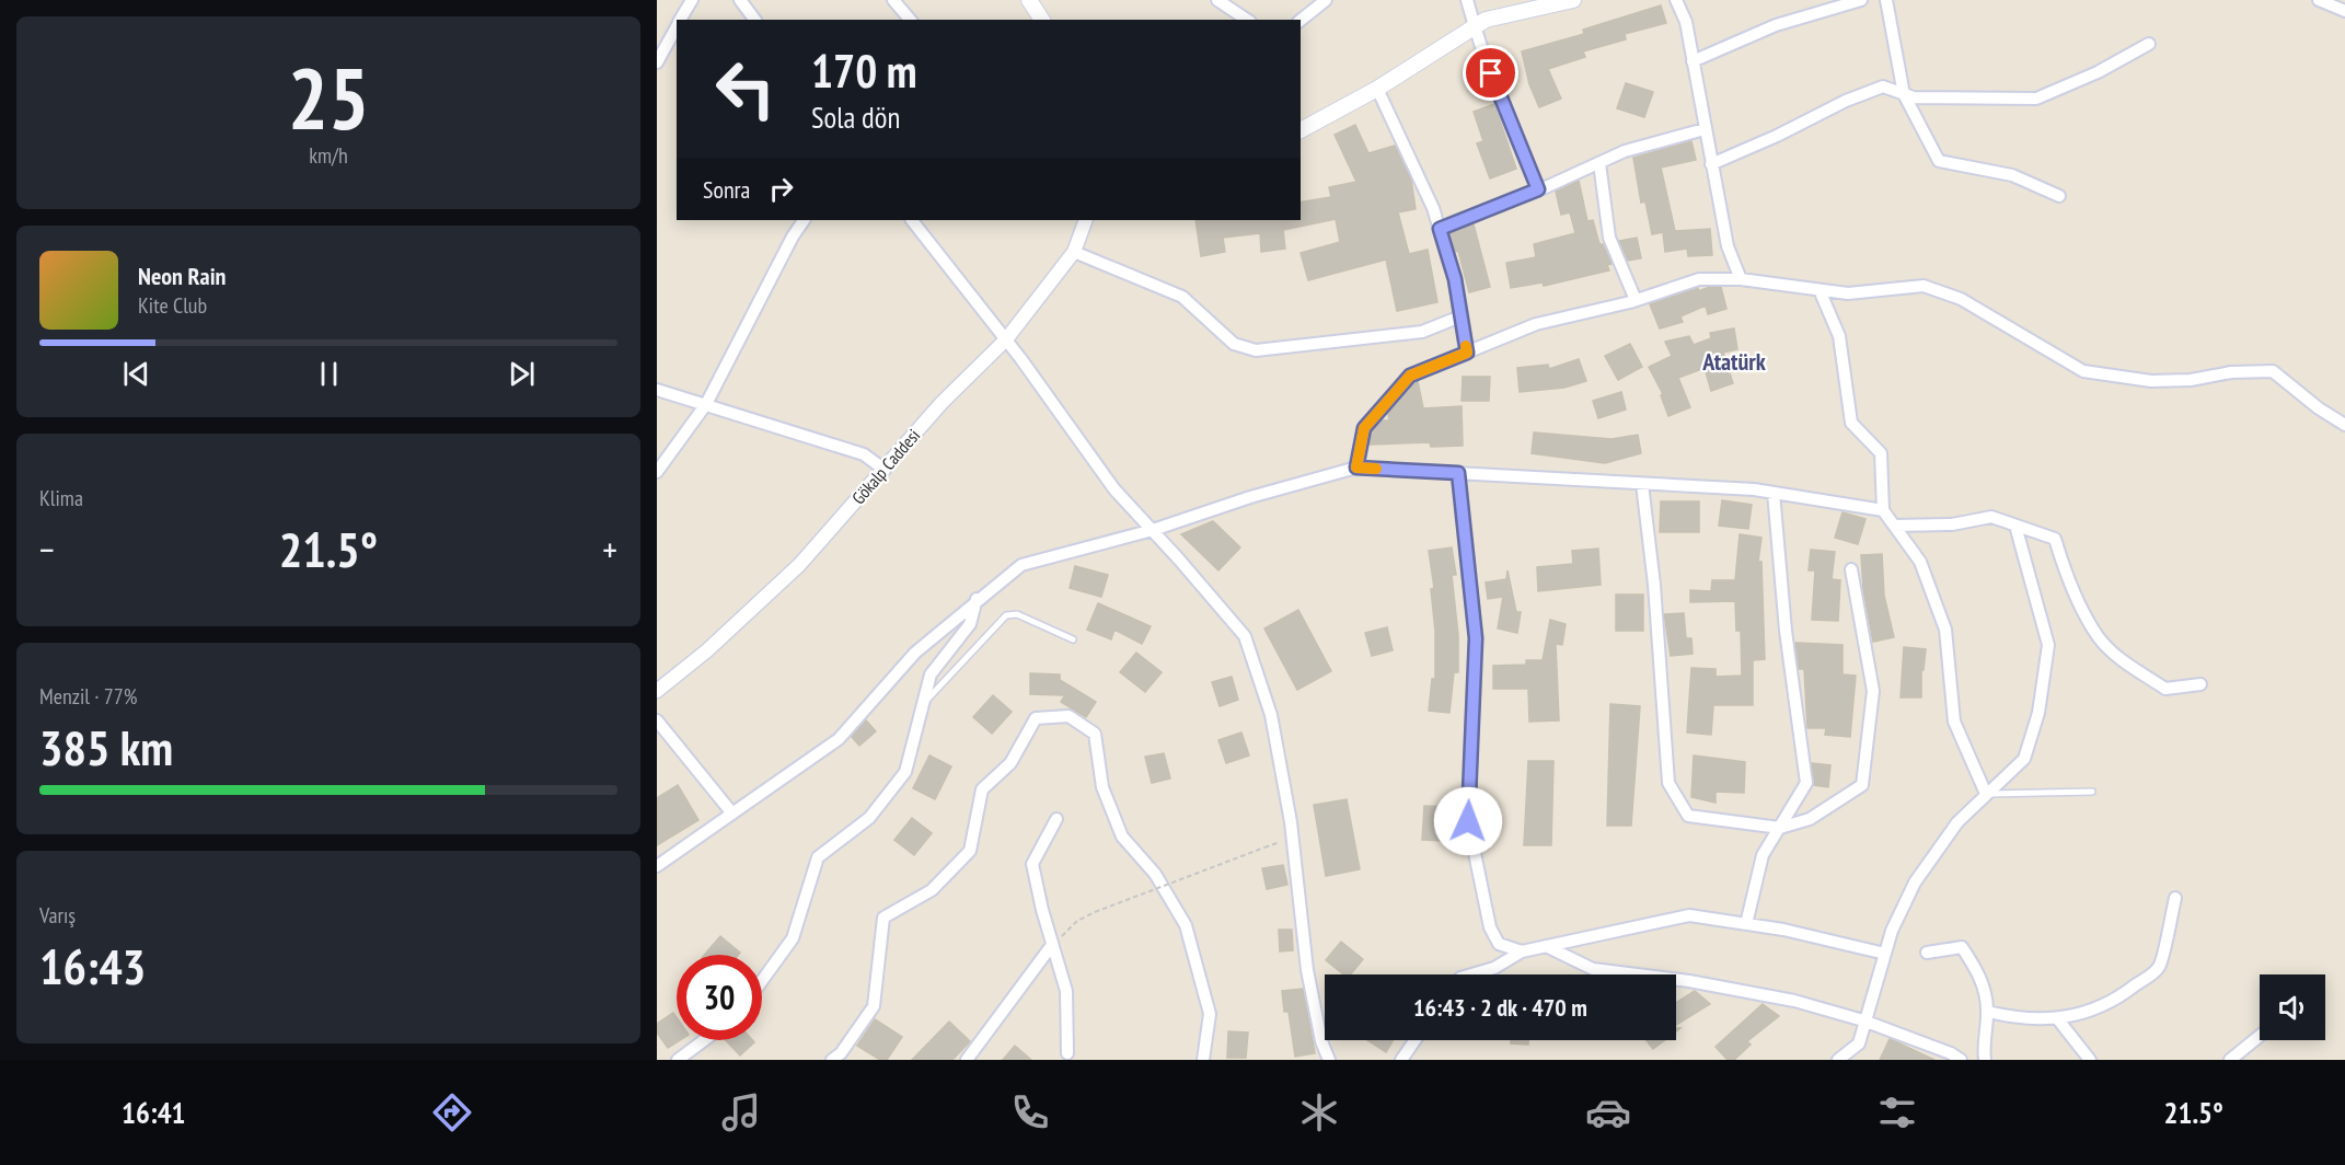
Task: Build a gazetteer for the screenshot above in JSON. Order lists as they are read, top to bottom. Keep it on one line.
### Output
{"streets":{"street":["Gökalp Caddesi"]},"districts":["Atatürk"],"page":{"tile":[["25","km/h"],"Klima",["Menzil · 77%","385 km"],["Varış","16:43"]],"turn":["170 m","Sola dön"],"then":"Sonra","song":["Neon Rain","Kite Club"],"heat":["−","21.5°","+"],"limit":"30","trip":"16:43 · 2 dk · 470 m","tabs":["16:41","21.5°"]}}
